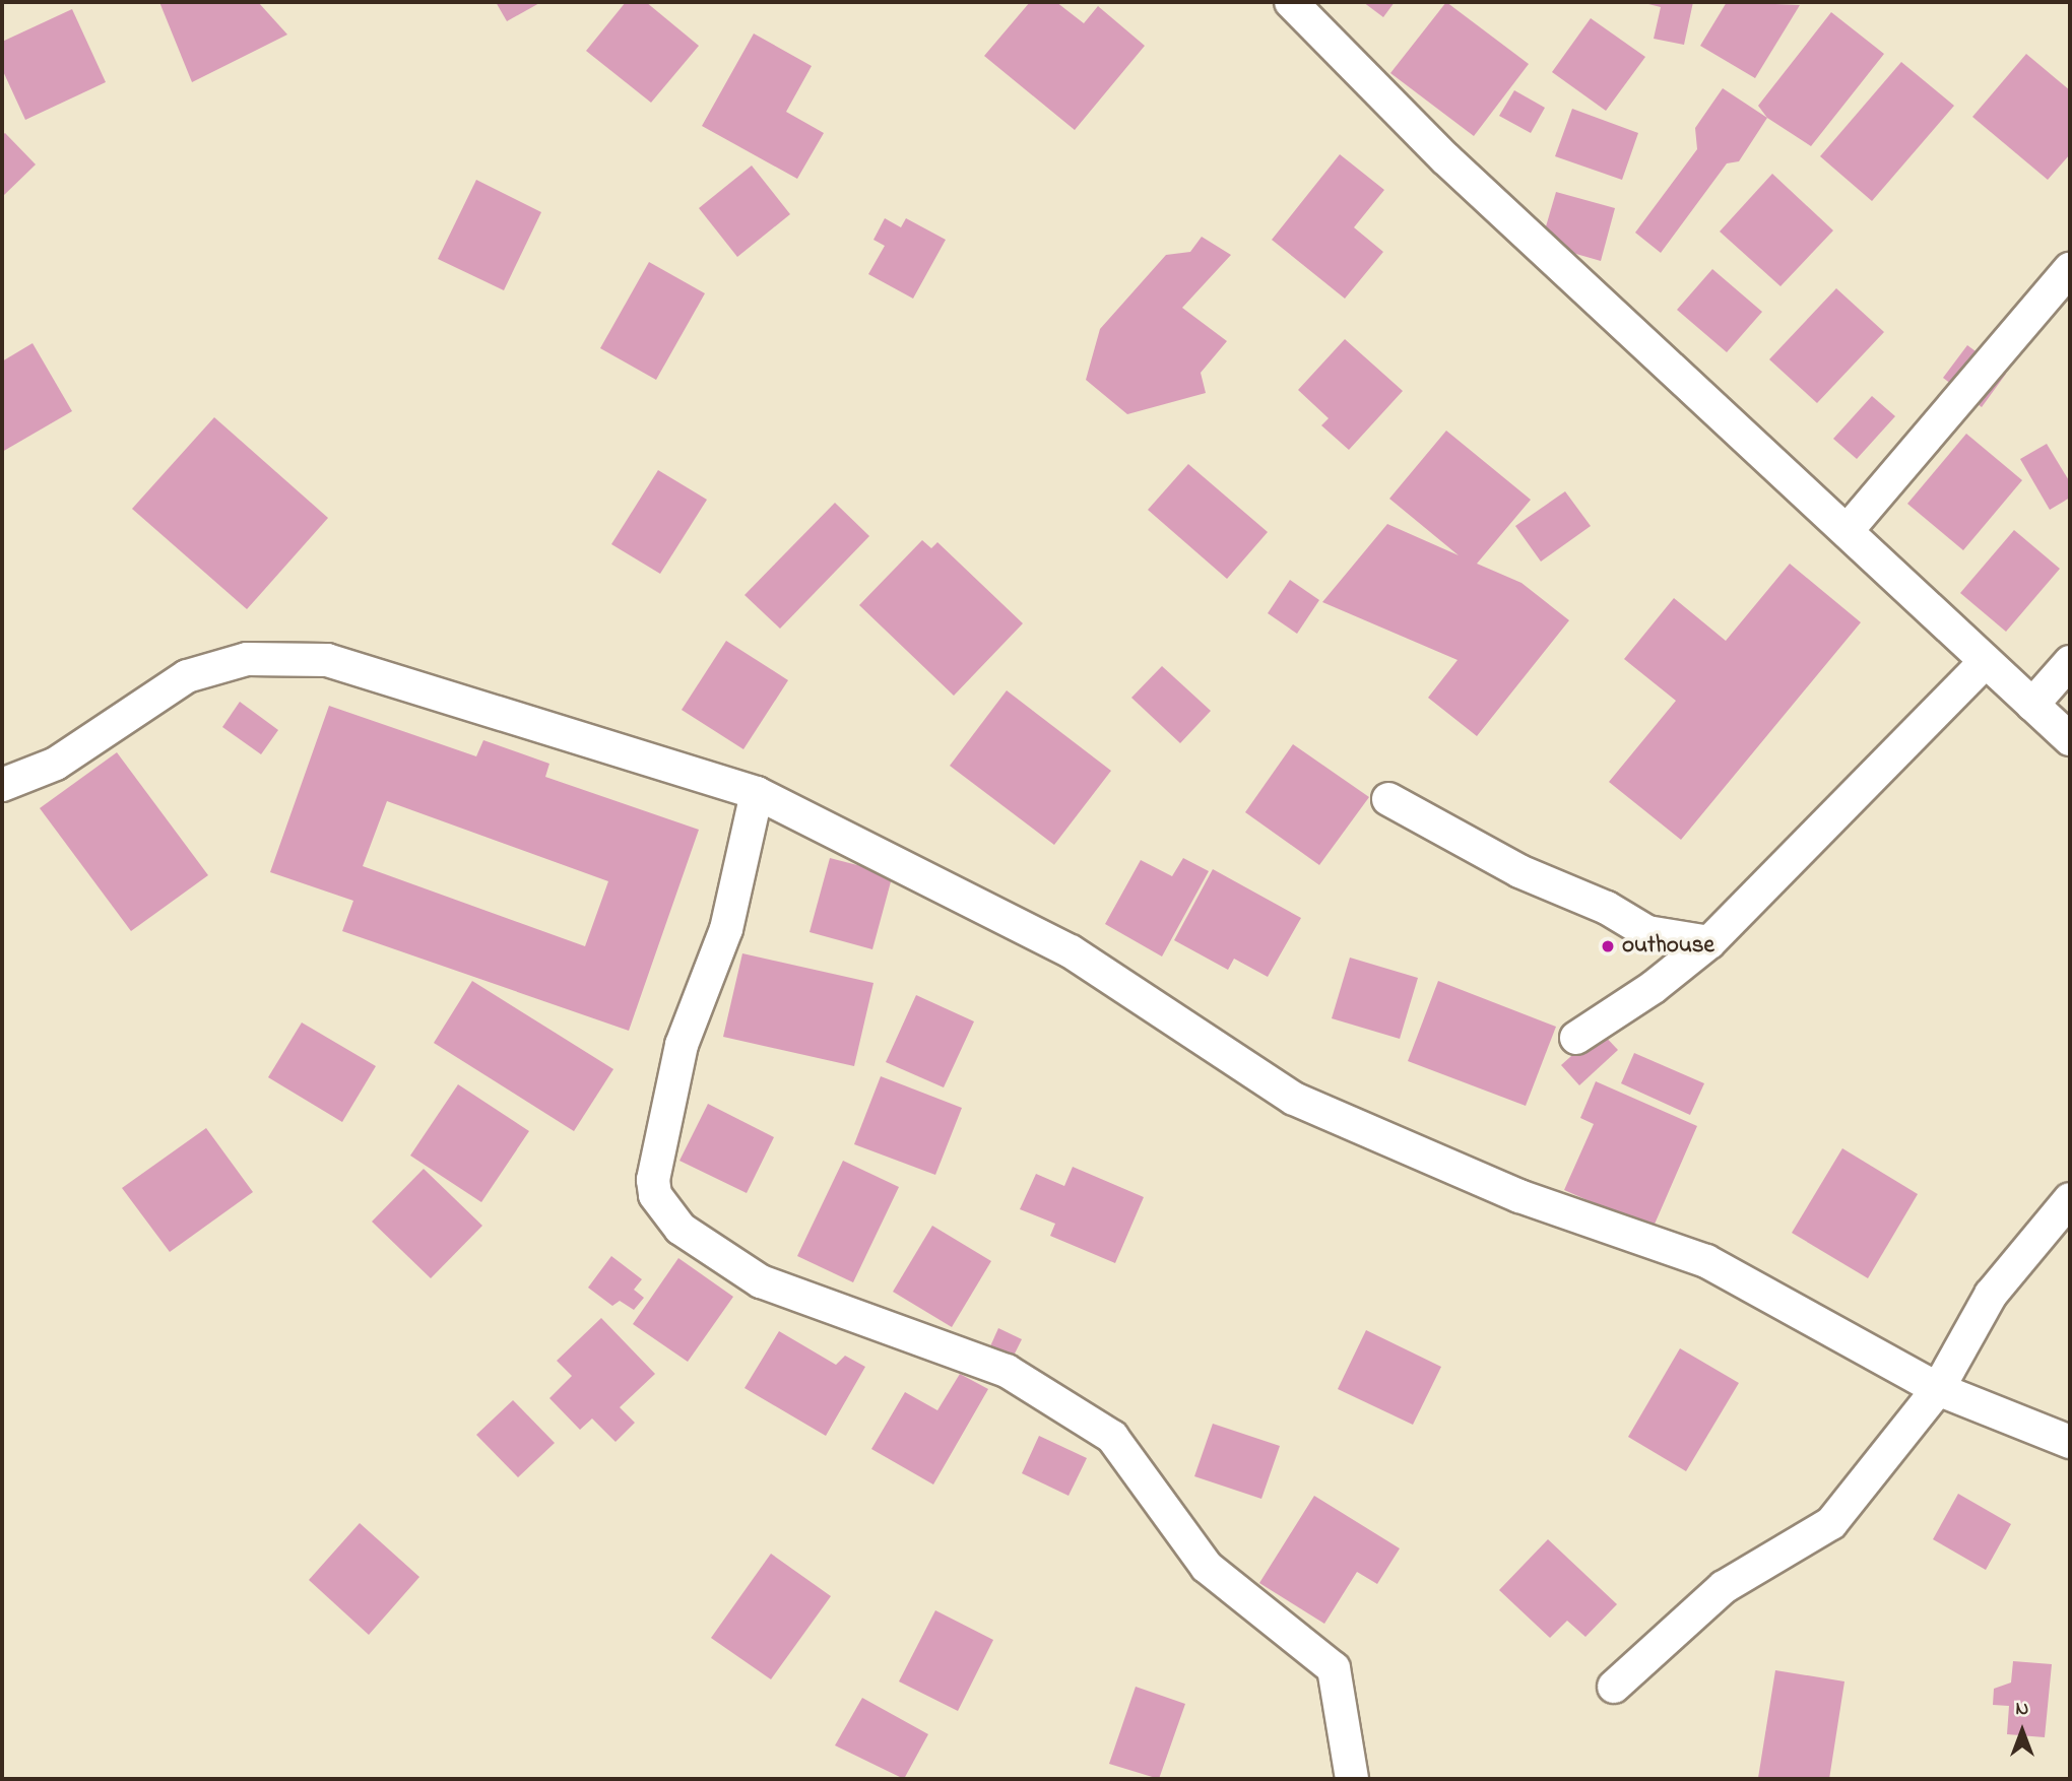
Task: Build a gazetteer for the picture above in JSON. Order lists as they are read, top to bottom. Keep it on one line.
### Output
{"places":["outhouse"],"north":"top"}
